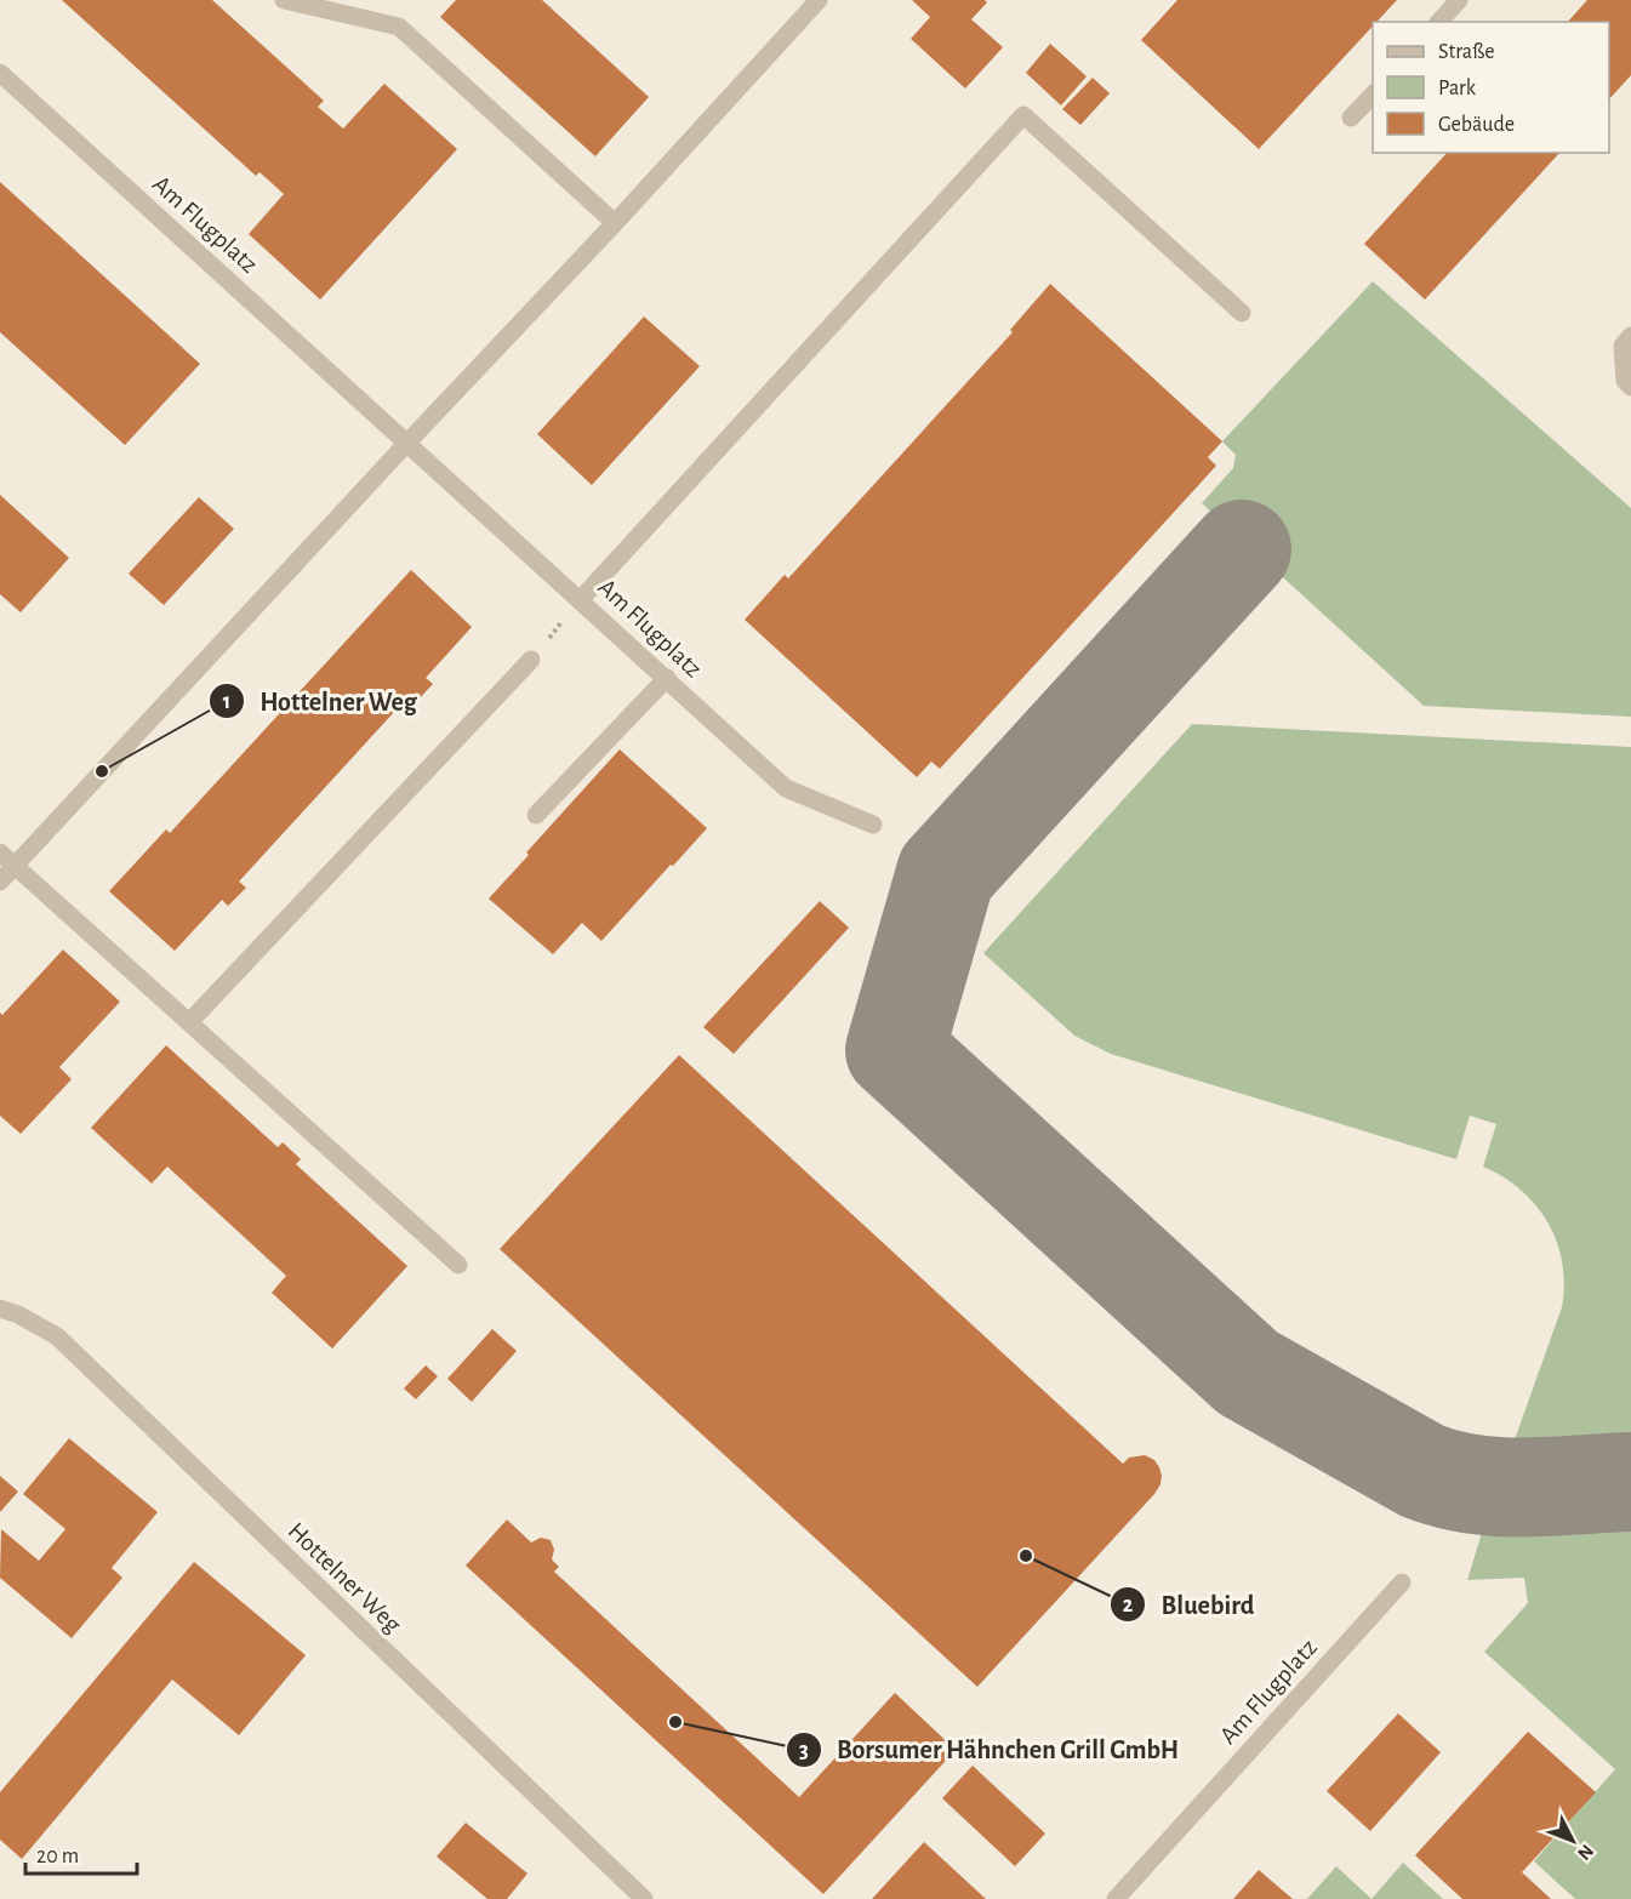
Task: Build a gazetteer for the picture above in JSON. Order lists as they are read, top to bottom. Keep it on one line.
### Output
{"streets":{"street":["Am Flugplatz","Hottelner Weg"]},"places":["Hottelner Weg","Bluebird","Borsumer Hähnchen Grill GmbH"],"legend":["Straße","Park","Gebäude"],"scale_bar":"20 m","north":"bottom right"}
